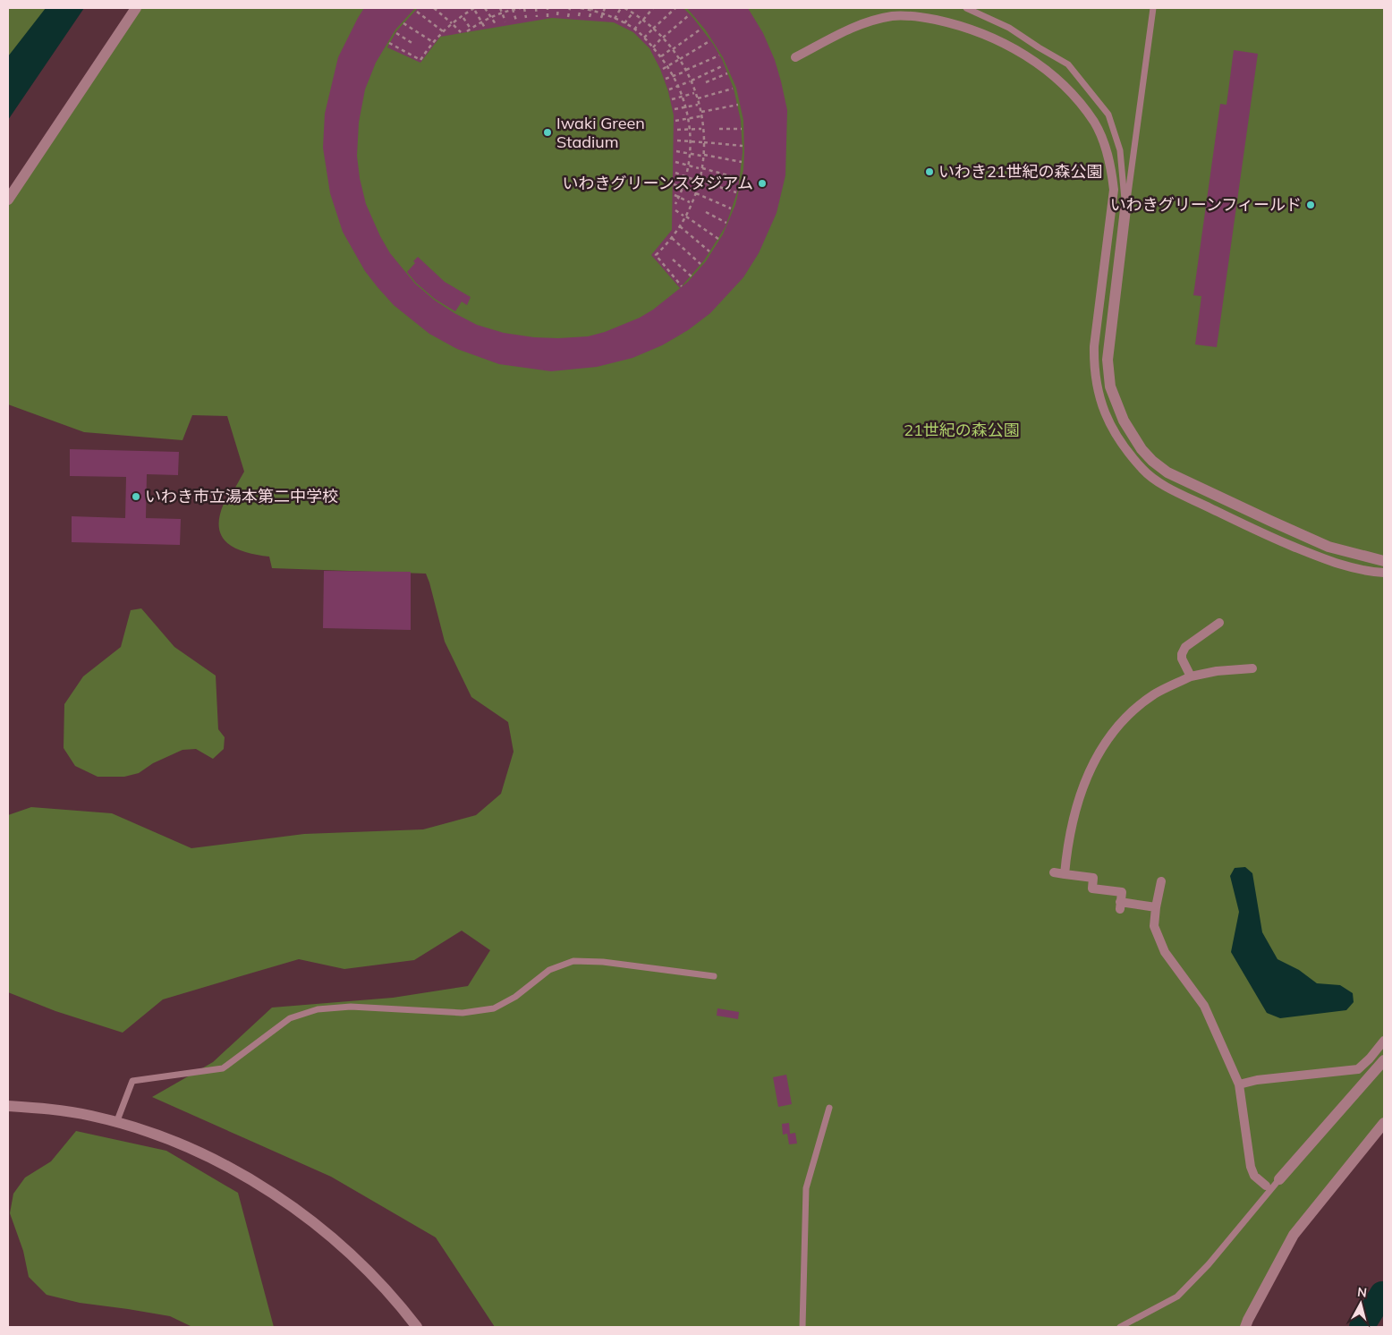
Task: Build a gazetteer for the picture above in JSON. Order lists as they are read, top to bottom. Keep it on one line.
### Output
{"parks":["21世紀の森公園"],"places":["Iwaki Green Stadium","いわき21世紀の森公園","いわきグリーンスタジアム","いわきグリーンフィールド","いわき市立湯本第二中学校"],"north":"top"}
